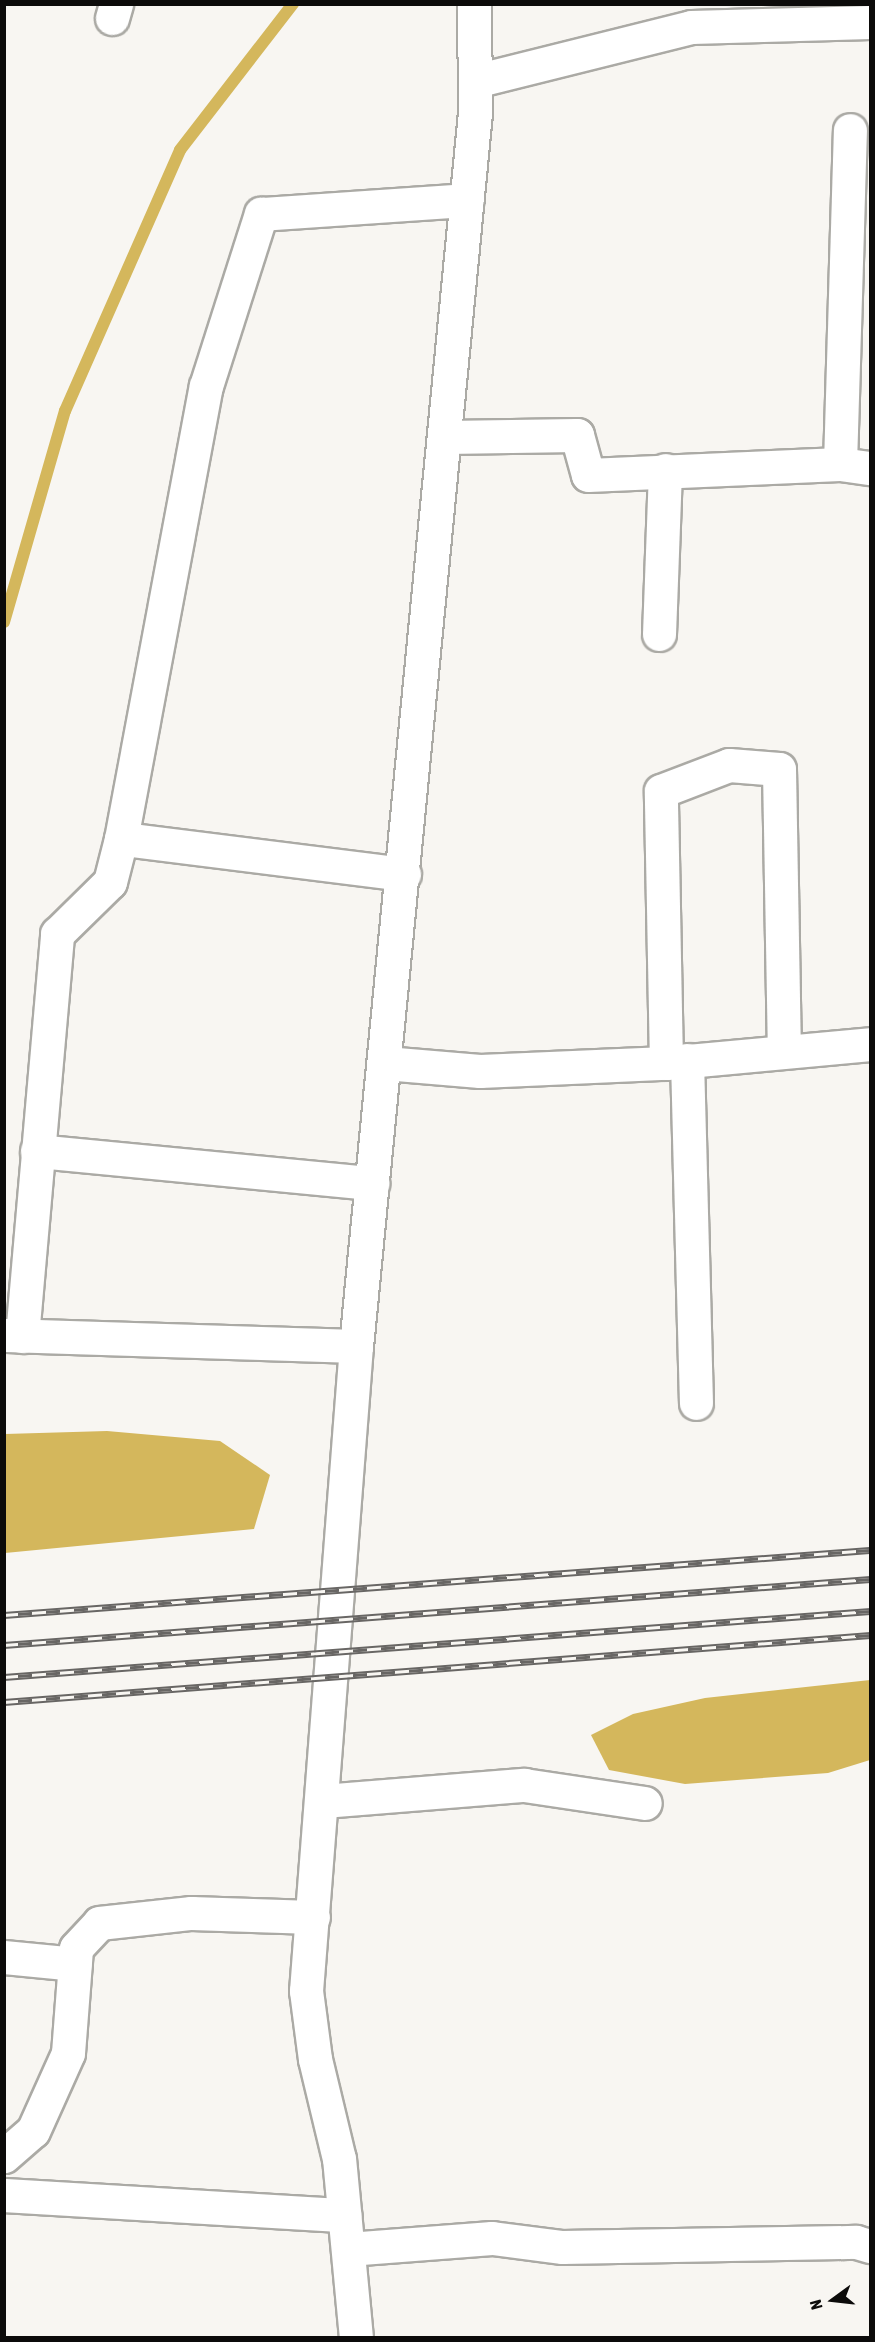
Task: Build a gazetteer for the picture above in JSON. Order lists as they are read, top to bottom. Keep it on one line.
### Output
{"north":"left"}
